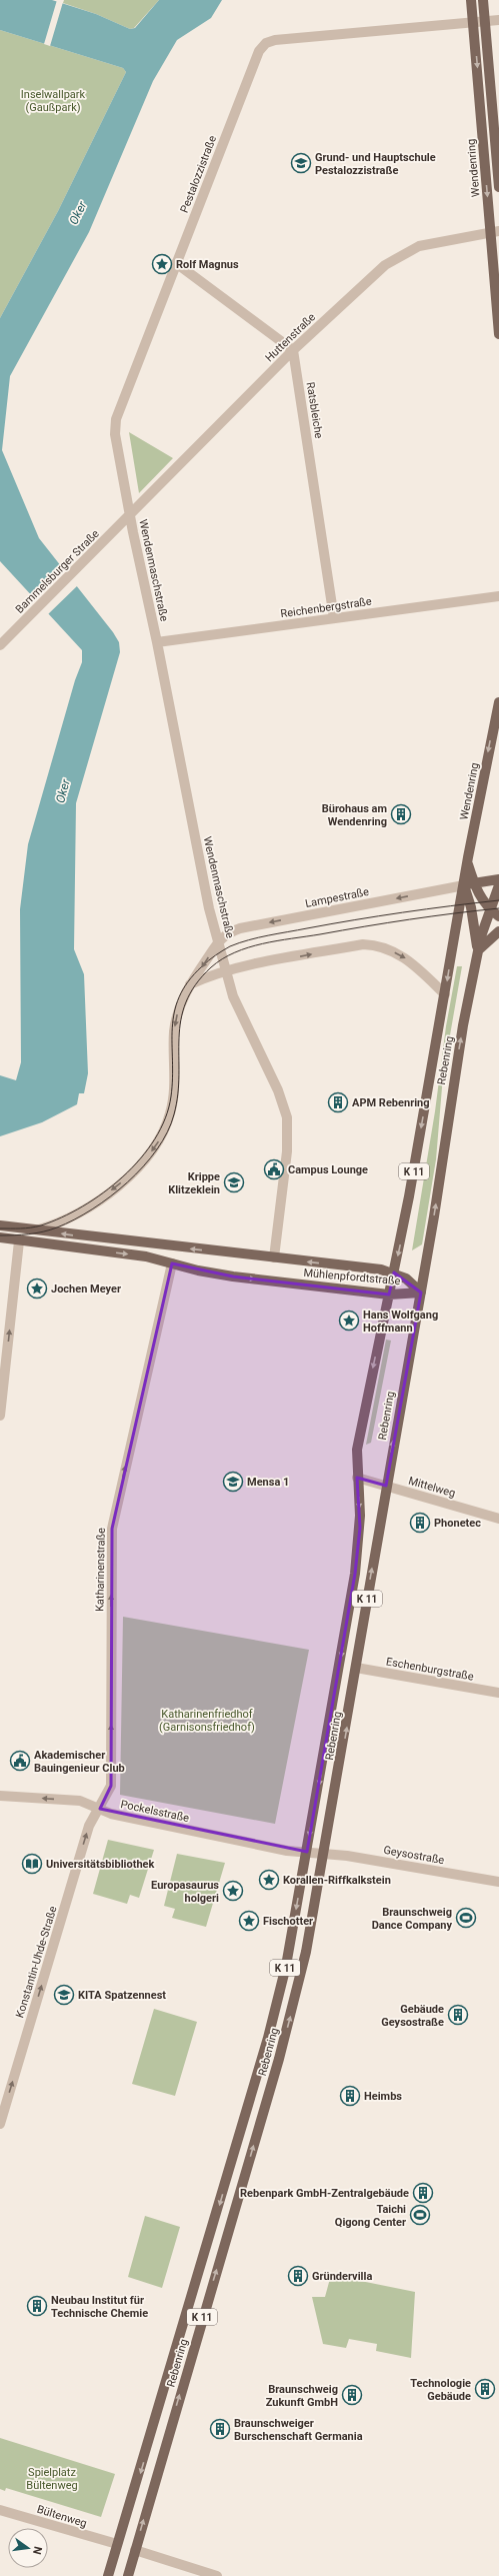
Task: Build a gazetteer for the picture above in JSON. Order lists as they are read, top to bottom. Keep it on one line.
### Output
{"streets":{"main road":["Wendenring","Rebenring","K 11","Mühlenpfordtstraße"],"street":["Pestalozzistraße","Huttenstraße","Ratsbleiche","Wendenmaschstraße","Bammelsburger Straße","Reichenbergstraße","Lampestraße","Mittelweg","Katharinenstraße","Eschenburgstraße","Pockelsstraße","Geysostraße","Konstantin-Uhde-Straße","Bültenweg"]},"crossings":[["Wendenring","Pestalozzistraße"],["Wendenring","Huttenstraße"],["Wendenring","Lampestraße"],["Wendenring","Rebenring"],["Wendenring","K 11"],["Pestalozzistraße","Huttenstraße"],["Pestalozzistraße","Wendenmaschstraße"],["Pestalozzistraße","Bammelsburger Straße"],["Huttenstraße","Ratsbleiche"],["Huttenstraße","Wendenmaschstraße"],["Huttenstraße","Bammelsburger Straße"],["Ratsbleiche","Reichenbergstraße"],["Wendenmaschstraße","Bammelsburger Straße"],["Wendenmaschstraße","Reichenbergstraße"],["Wendenmaschstraße","Lampestraße"],["Wendenmaschstraße","Mühlenpfordtstraße"],["Lampestraße","Rebenring"],["Lampestraße","K 11"],["Rebenring","K 11"],["Rebenring","Mühlenpfordtstraße"],["Rebenring","Mittelweg"],["Rebenring","Eschenburgstraße"],["Rebenring","Pockelsstraße"],["Rebenring","Geysostraße"],["Rebenring","Bültenweg"],["Mühlenpfordtstraße","Katharinenstraße"],["Katharinenstraße","Pockelsstraße"],["Katharinenstraße","Konstantin-Uhde-Straße"],["Pockelsstraße","Geysostraße"],["Pockelsstraße","Konstantin-Uhde-Straße"]],"one_way":["Lampestraße","Katharinenstraße","Konstantin-Uhde-Straße"],"water":["Oker"],"parks":["Inselwallpark (Gaußpark)","Katharinenfriedhof (Garnisonsfriedhof)","Spielplatz Bültenweg"],"places":{"school or university":["Grund- und Hauptschule Pestalozzistraße","Krippe Klitzeklein","Mensa 1","KITA Spatzennest"],"place":["Rolf Magnus","Jochen Meyer","Hans Wolfgang Hoffmann","Korallen-Riffkalkstein","Europasaurus holgeri","Fischotter"],"building":["Bürohaus am Wendenring","APM Rebenring","Phonetec","Gebäude Geysostraße","Heimbs","Rebenpark GmbH-Zentralgebäude","Gründervilla","Neubau Institut für Technische Chemie","Technologie Gebäude","Braunschweig Zukunft GmbH","Braunschweiger Burschenschaft Germania"],"public building":["Campus Lounge","Akademischer Bauingenieur Club"],"library":["Universitätsbibliothek"],"sports":["Braunschweig Dance Company","Taichi Qigong Center"]},"north":"right"}
